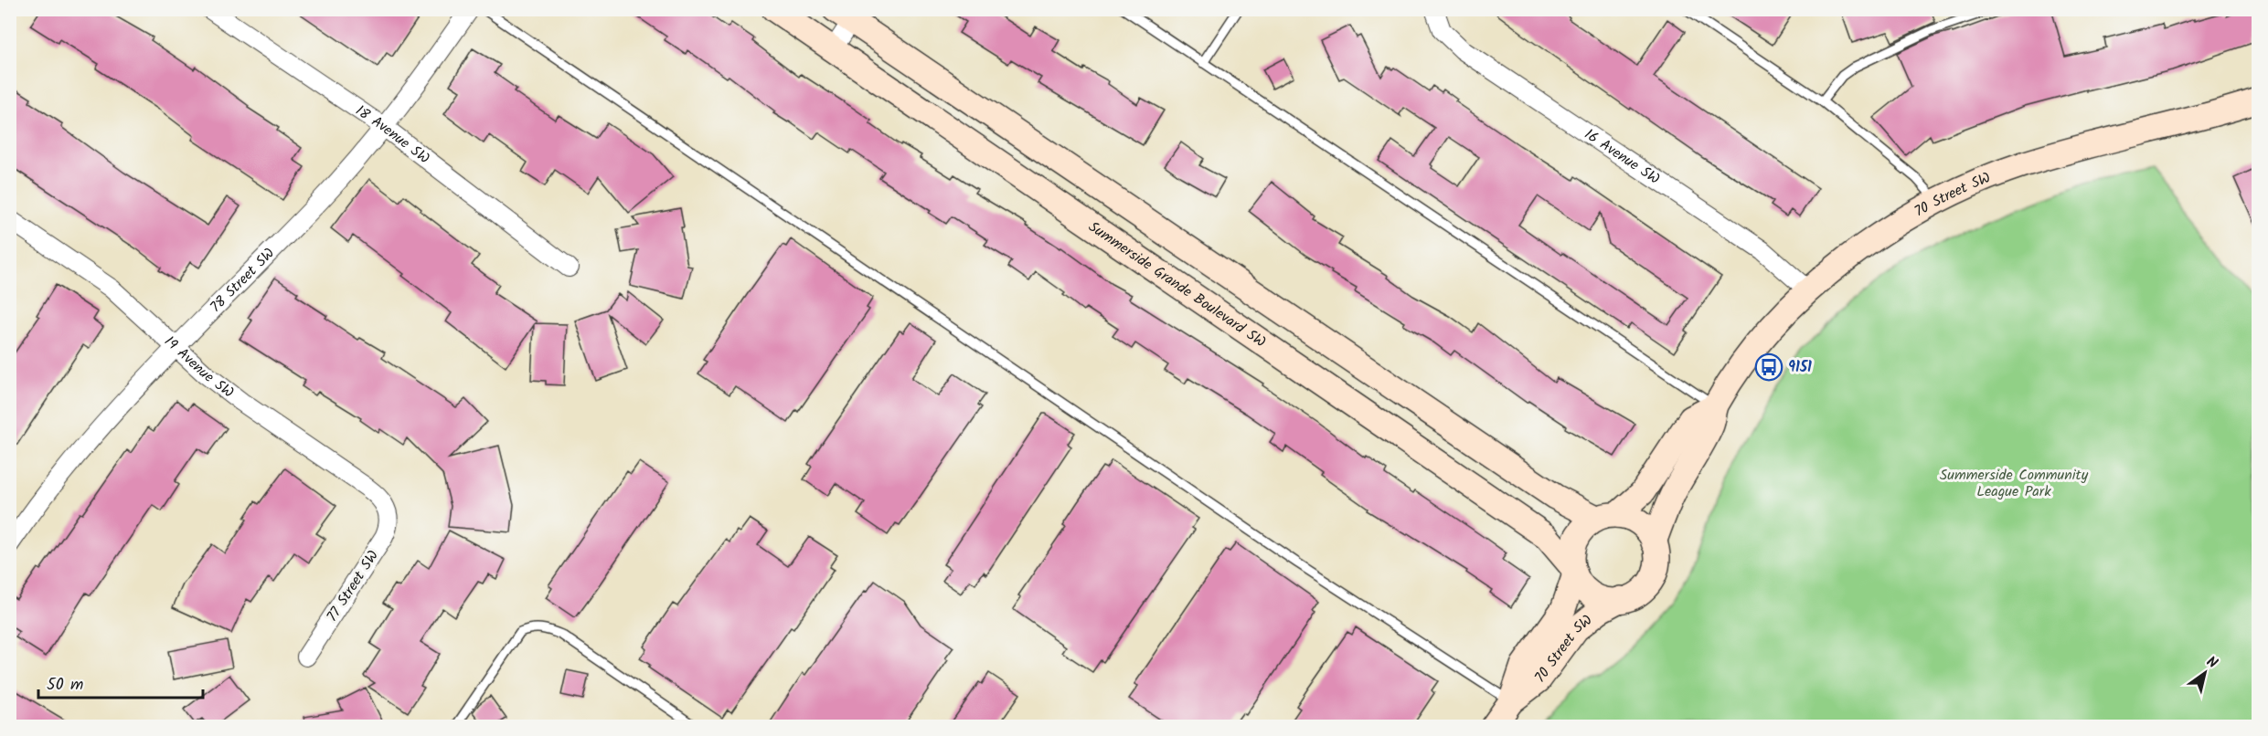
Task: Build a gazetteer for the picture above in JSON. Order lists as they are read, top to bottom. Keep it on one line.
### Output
{"streets":{"street":["18 Avenue SW","16 Avenue SW","70 Street SW","78 Street SW","Summerside Grande Boulevard SW","19 Avenue SW","77 Street SW"]},"crossings":[["18 Avenue SW","78 Street SW"],["16 Avenue SW","70 Street SW"],["70 Street SW","Summerside Grande Boulevard SW"],["78 Street SW","19 Avenue SW"],["19 Avenue SW","77 Street SW"]],"parks":["Summerside Community League Park"],"places":{"bus stop":["9151"]},"scale_bar":"50 m","north":"top right"}
